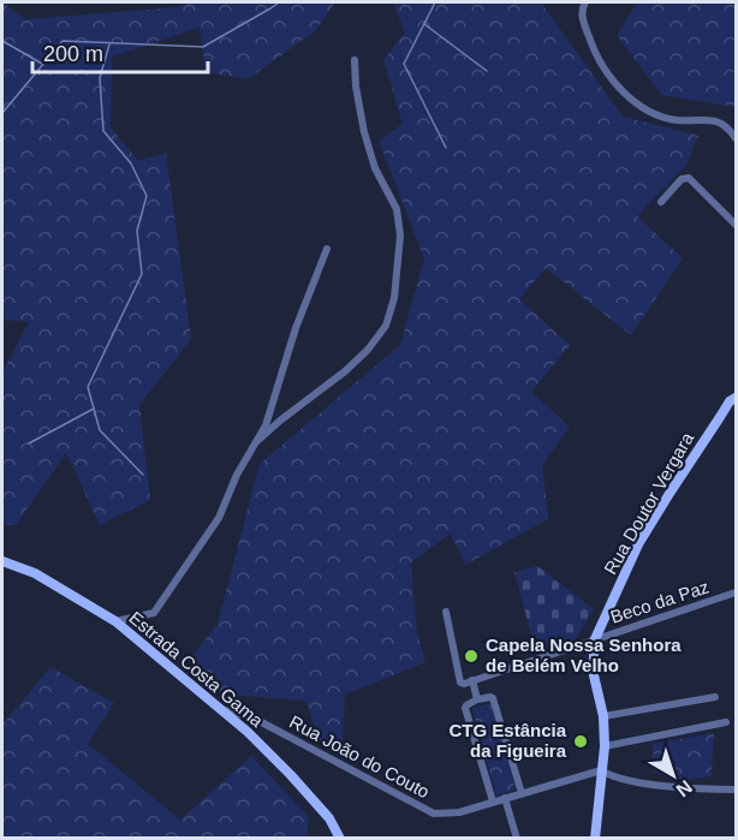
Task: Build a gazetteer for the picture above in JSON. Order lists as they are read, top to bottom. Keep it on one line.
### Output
{"streets":{"main road":["Rua Doutor Vergara","Estrada Costa Gama"],"street":["Beco da Paz","Rua João do Couto"]},"crossings":[["Rua Doutor Vergara","Beco da Paz"],["Rua Doutor Vergara","Rua João do Couto"],["Estrada Costa Gama","Rua João do Couto"]],"places":["Capela Nossa Senhora de Belém Velho","CTG Estância da Figueira"],"scale_bar":"200 m","north":"bottom right"}
